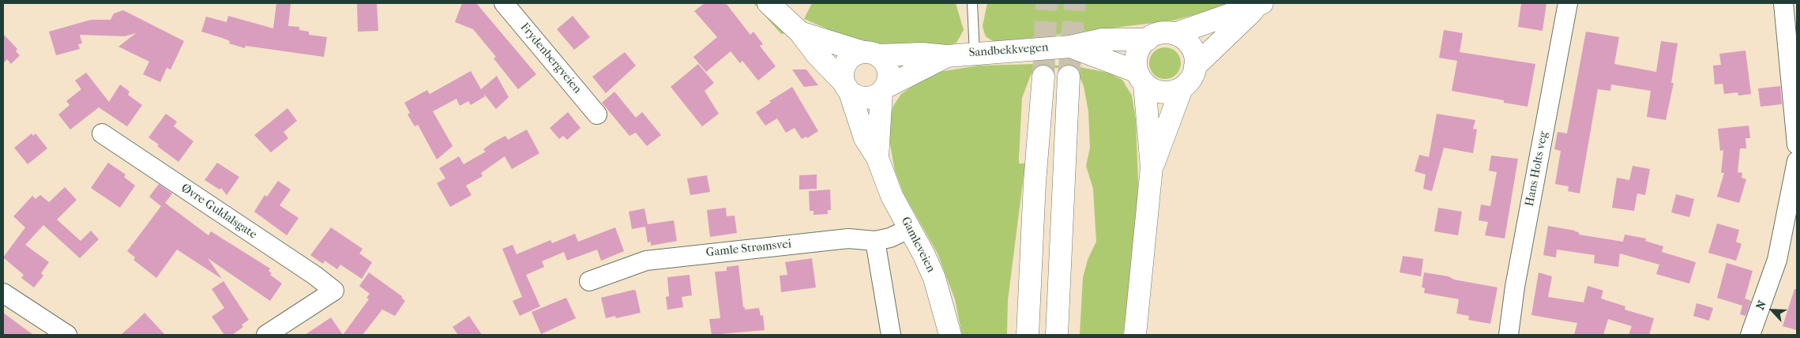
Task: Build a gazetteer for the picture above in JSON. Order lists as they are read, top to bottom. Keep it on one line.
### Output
{"streets":{"main road":["Sandbekkvegen","Gamleveien"],"street":["Frydenbergveien","Hans Holts veg","Øvre Guldalsgate","Gamle Strømsvei"]},"crossings":[["Sandbekkvegen","Gamleveien"],["Gamleveien","Gamle Strømsvei"]],"north":"top left"}
